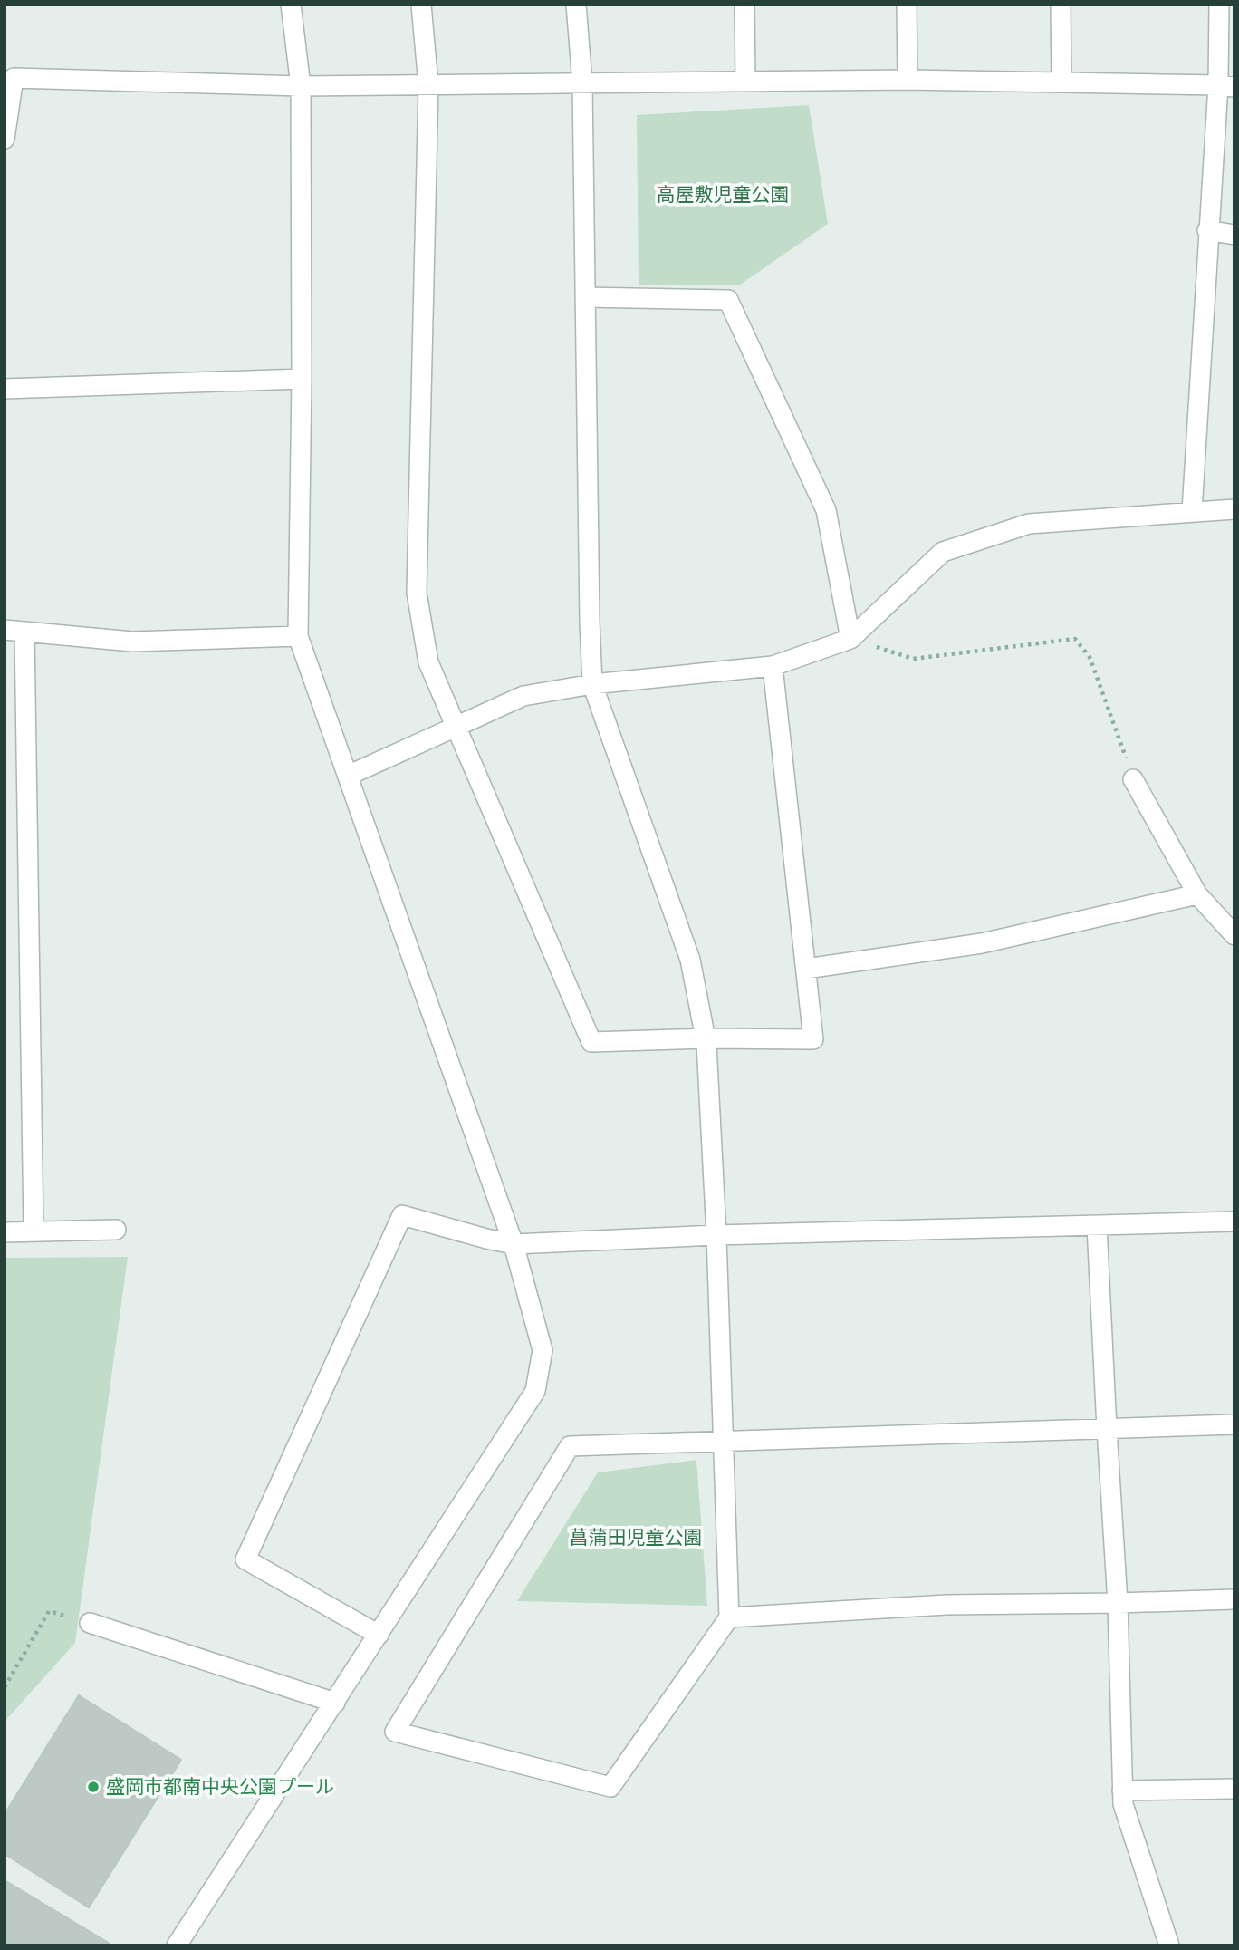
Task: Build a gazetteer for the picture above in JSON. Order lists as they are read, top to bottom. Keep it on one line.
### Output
{"parks":["高屋敷児童公園","菖蒲田児童公園"],"places":["盛岡市都南中央公園プール"]}
